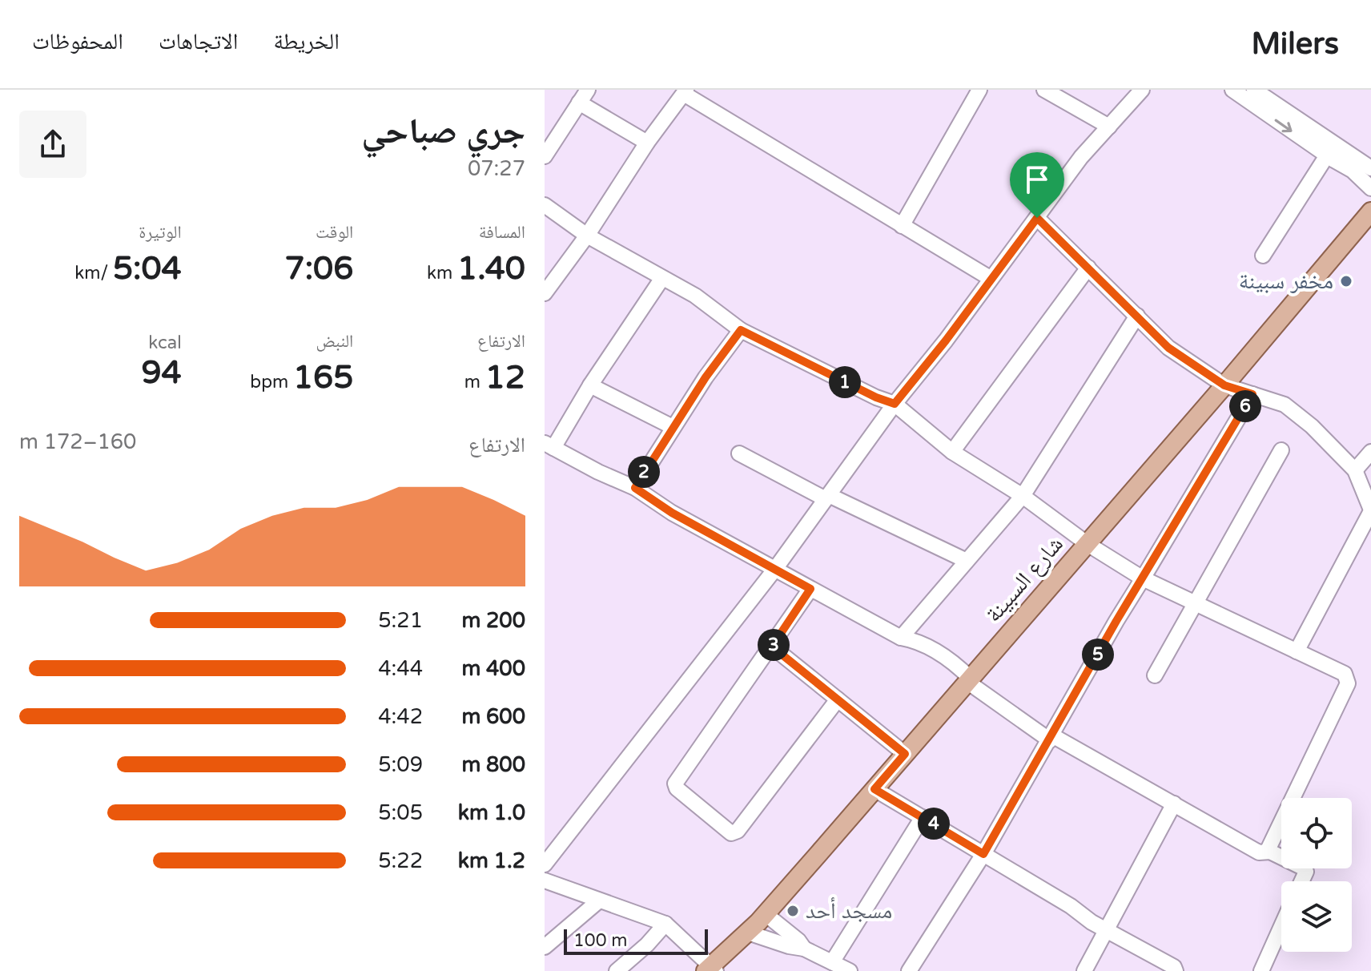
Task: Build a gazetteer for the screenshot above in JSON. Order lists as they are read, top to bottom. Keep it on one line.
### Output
{"streets":{"main road":["شارع السبينة"]},"places":["مخفر سبينة","مسجد أحد"],"scale_bar":"100 m","page":{"header":"Milers","nav":["الخريطة","الاتجاهات","المحفوظات"],"heading":["جري صباحي","07:27"],"stats":[["المسافة","1.40 km"],["الوقت","7:06"],["الوتيرة","5:04 /km"],["الارتفاع","12 m"],["النبض","165 bpm"],["kcal","94"]],"pins":["1","6","2","3","5","4"],"chart":["الارتفاع","160–172 m"],"list":[{"name":"200 m","note":"5:21"},{"name":"400 m","note":"4:44"},{"name":"600 m","note":"4:42"},{"name":"800 m","note":"5:09"},{"name":"1.0 km","note":"5:05"},{"name":"1.2 km","note":"5:22"}],"scale":"100 m"}}
